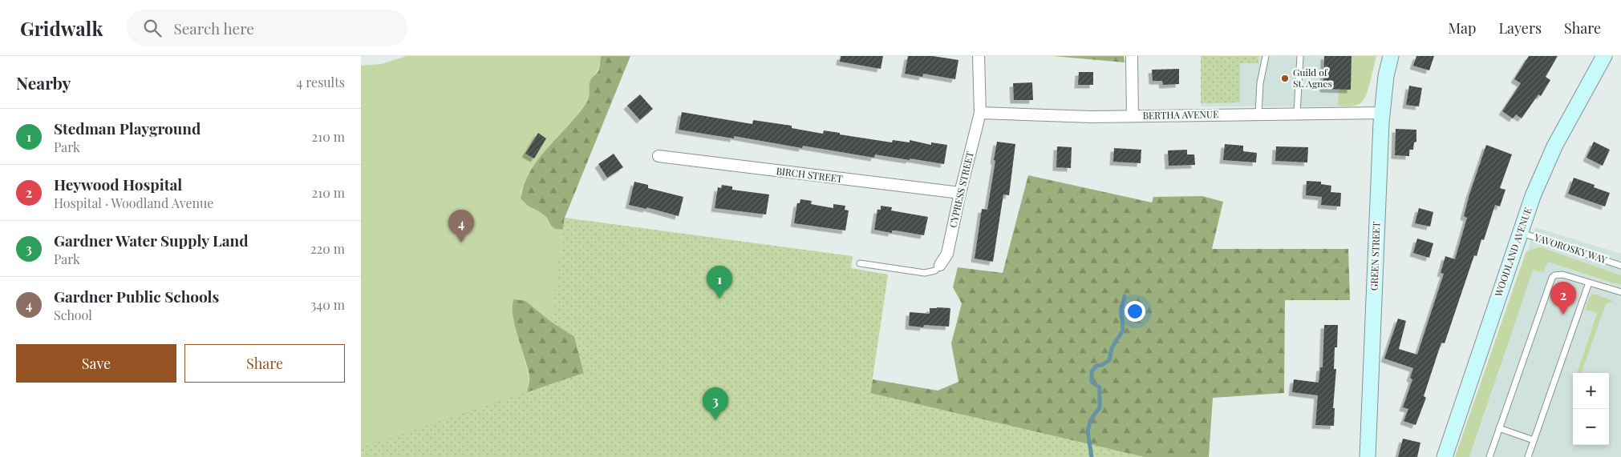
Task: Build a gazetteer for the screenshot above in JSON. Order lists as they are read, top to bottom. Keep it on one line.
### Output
{"streets":{"street":["BERTHA AVENUE","BIRCH STREET","CYPRESS STREET","WOODLAND AVENUE","GREEN STREET"],"lane":["YAVOROSKY WAY"]},"crossings":[["BERTHA AVENUE","CYPRESS STREET"],["BERTHA AVENUE","GREEN STREET"],["BIRCH STREET","CYPRESS STREET"],["YAVOROSKY WAY","WOODLAND AVENUE"]],"places":["Guild of St. Agnes"],"page":{"header":"Gridwalk","search":"Search here","nav":["Map","Layers","Share"],"heading":["Nearby","4 results"],"list":[{"mark":"1","name":"Stedman Playground","note":"Park","value":"210 m"},{"mark":"2","name":"Heywood Hospital","note":"Hospital · Woodland Avenue","value":"210 m"},{"mark":"3","name":"Gardner Water Supply Land","note":"Park","value":"220 m"},{"mark":"4","name":"Gardner Public Schools","note":"School","value":"340 m"}],"pins":["4","1","2","3"],"buttons":["Save","Share"],"map_buttons":["+","−"]}}
